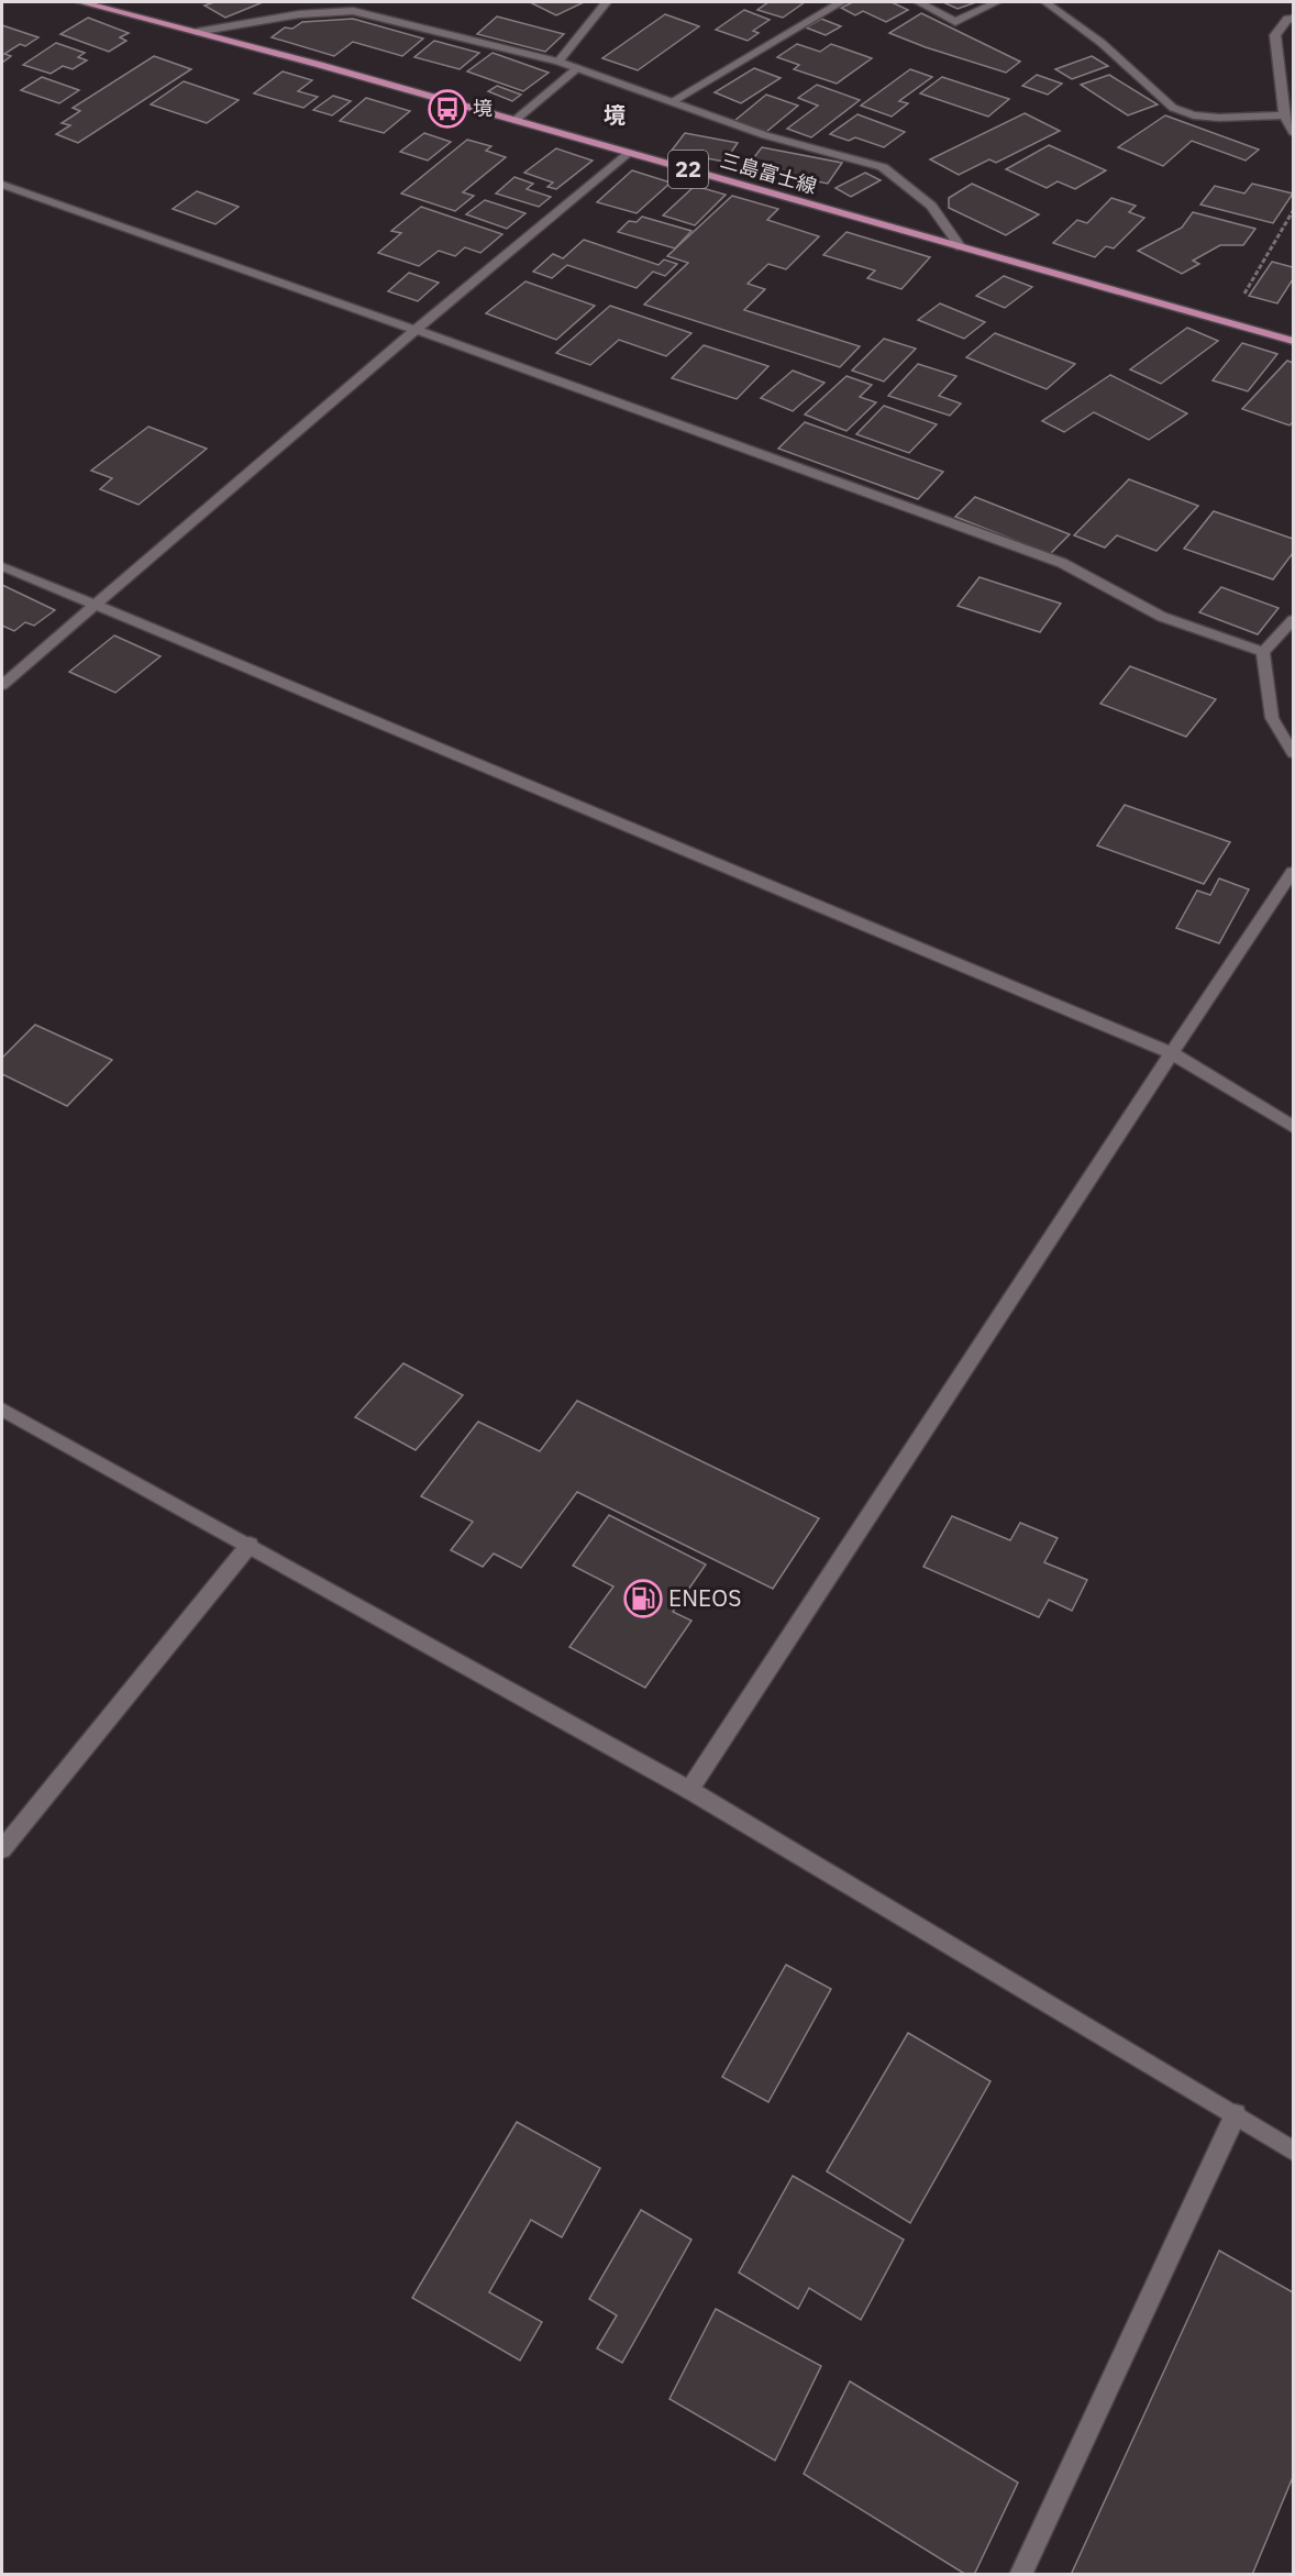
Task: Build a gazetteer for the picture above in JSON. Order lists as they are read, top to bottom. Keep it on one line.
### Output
{"streets":{"main road":["22","三島富士線"]},"districts":["境"],"places":{"bus stop":["境"],"fuel station":["ENEOS"]}}
